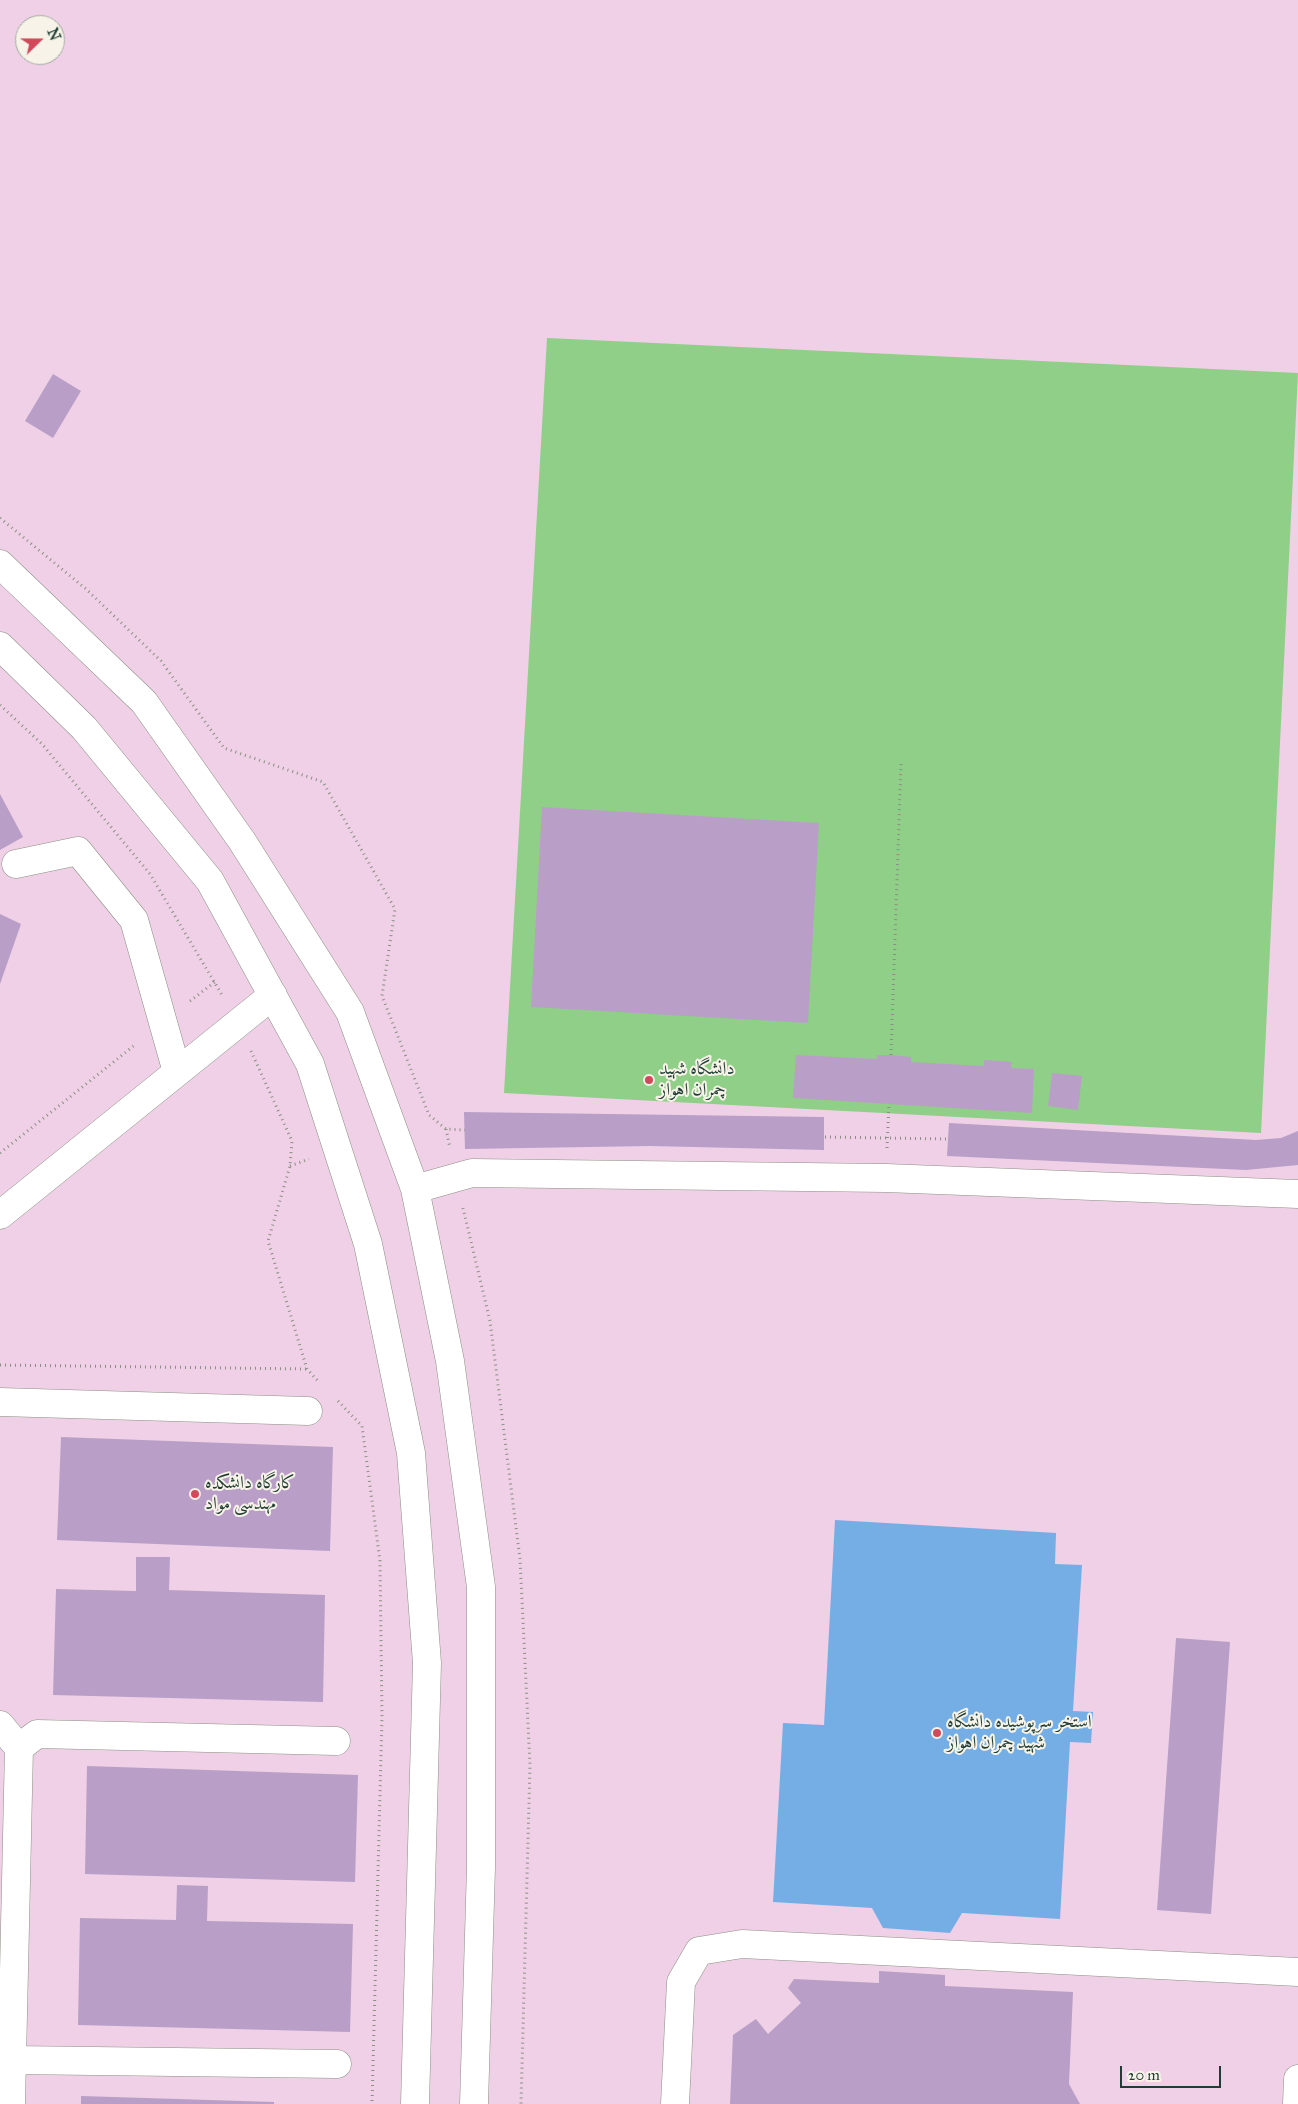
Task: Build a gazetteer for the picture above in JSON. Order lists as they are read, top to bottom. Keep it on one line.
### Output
{"places":["دانشگاه شهید چمران اهواز","کارگاه دانشکده مهندسی مواد","استخر سرپوشیده دانشگاه شهید چمران اهواز"],"scale_bar":"20 m","north":"right"}
